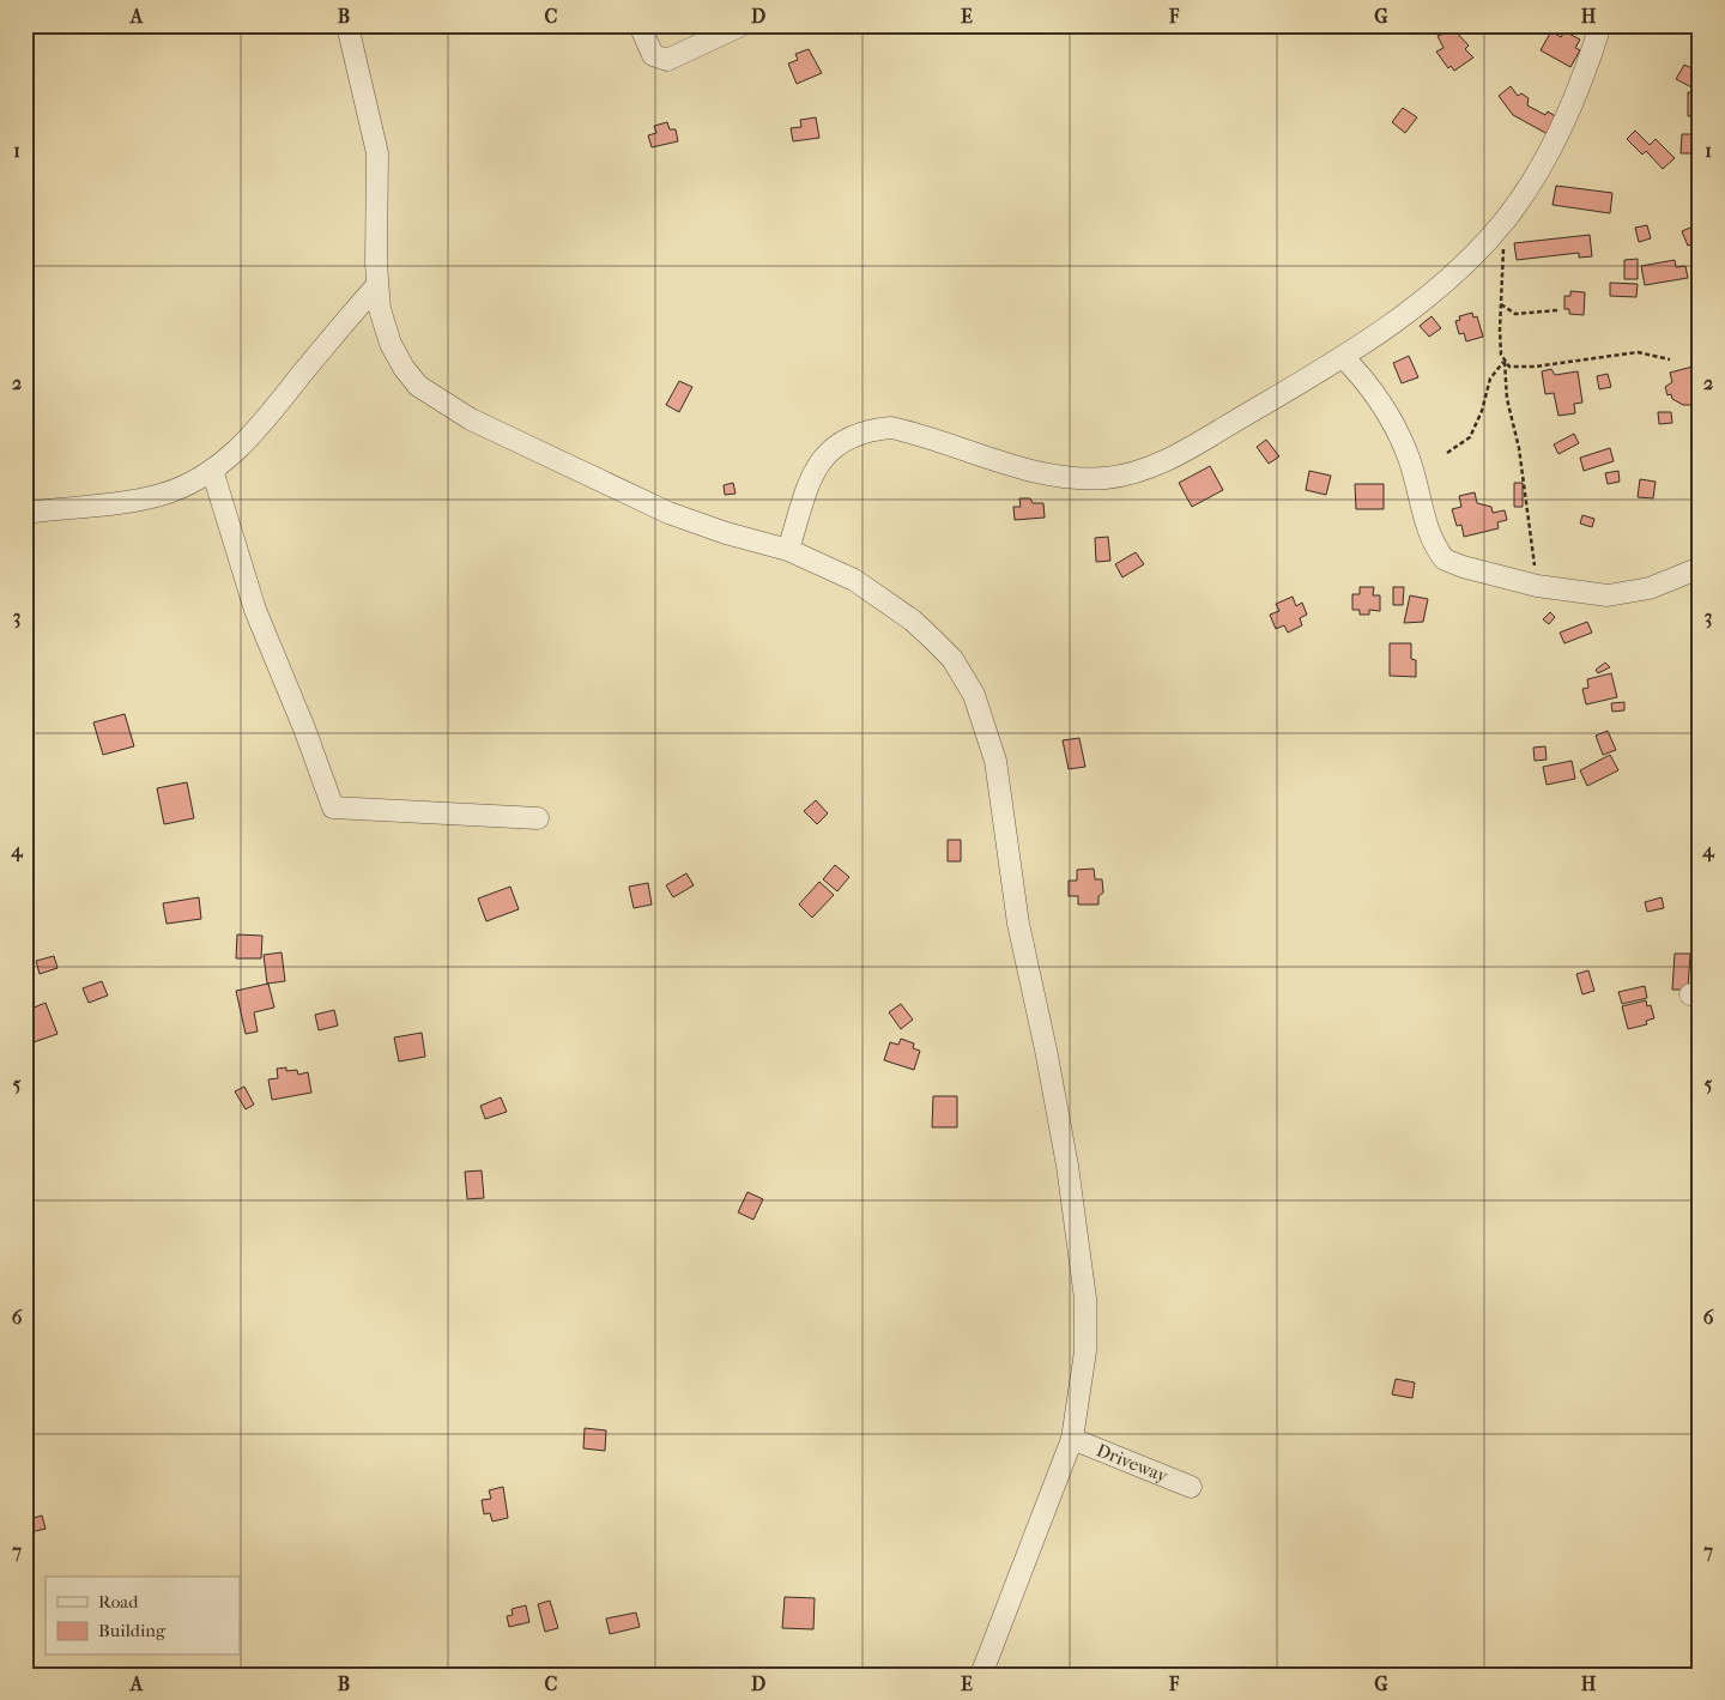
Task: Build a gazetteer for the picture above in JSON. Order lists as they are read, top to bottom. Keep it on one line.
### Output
{"streets":{"street":["Driveway"]},"legend":["Road","Building"],"grid":{"columns":["A","B","C","D","E","F","G","H"],"rows":["1","2","3","4","5","6","7"]}}
